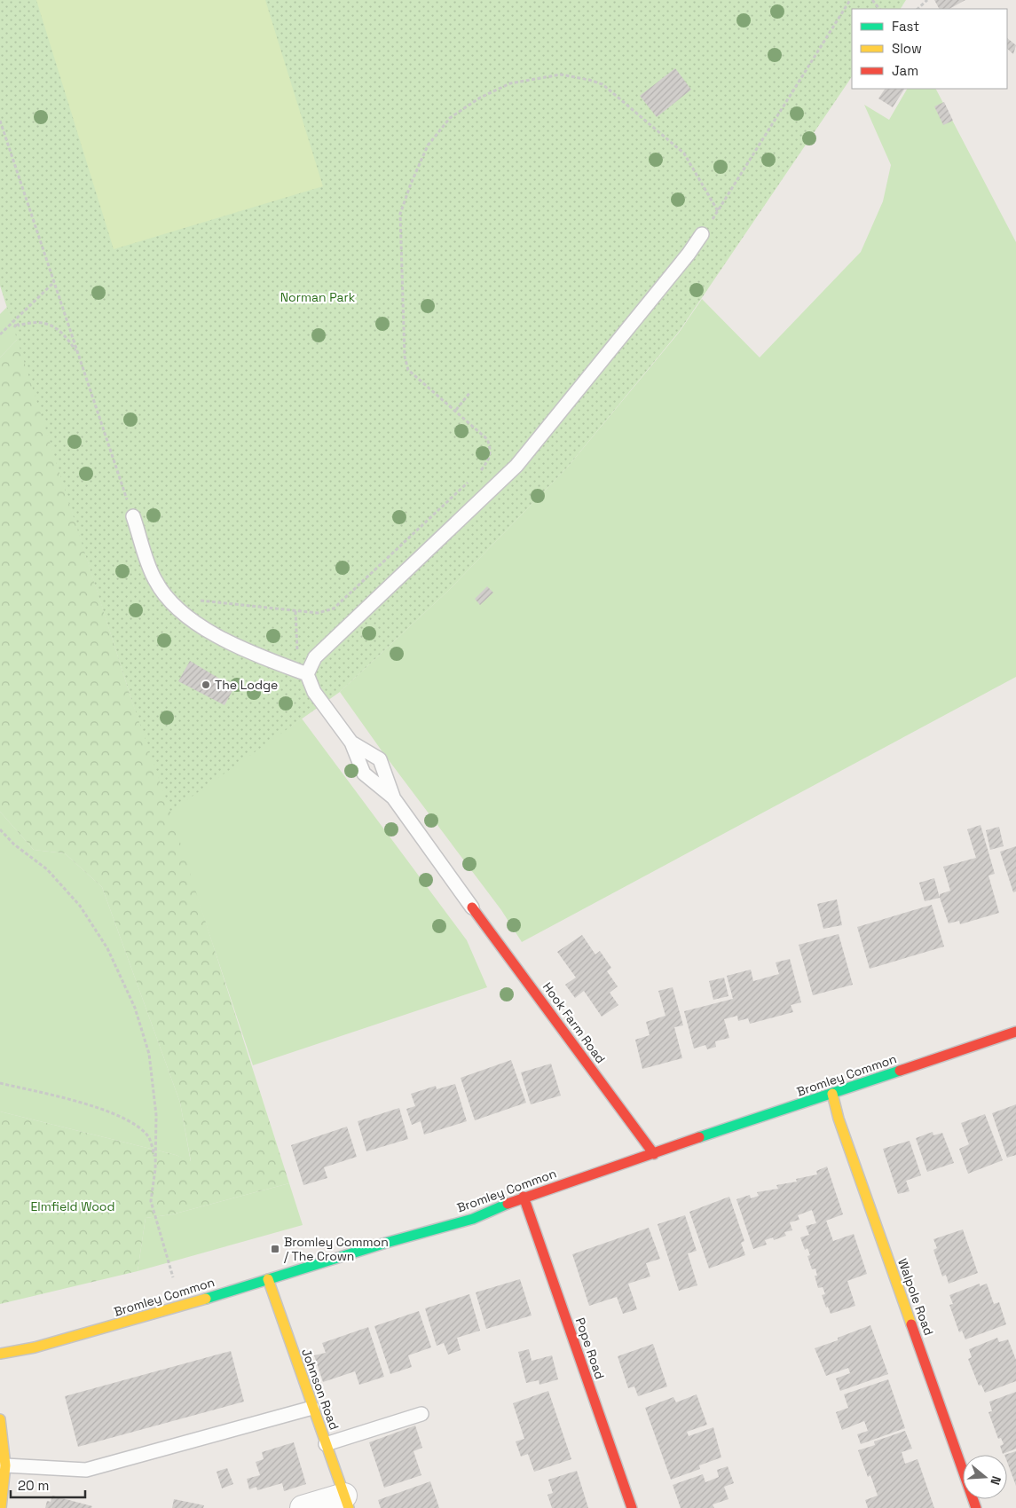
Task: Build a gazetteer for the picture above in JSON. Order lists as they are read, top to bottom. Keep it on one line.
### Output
{"streets":{"street":["Hook Farm Road","Bromley Common","Walpole Road","Pope Road","Johnson Road"]},"crossings":[["Hook Farm Road","Bromley Common"],["Bromley Common","Walpole Road"],["Bromley Common","Pope Road"],["Bromley Common","Johnson Road"]],"parks":["Norman Park","Elmfield Wood"],"places":{"other":["The Lodge"],"transit":["Bromley Common / The Crown"]},"legend":["Fast","Slow","Jam"],"scale_bar":"20 m","north":"right"}
